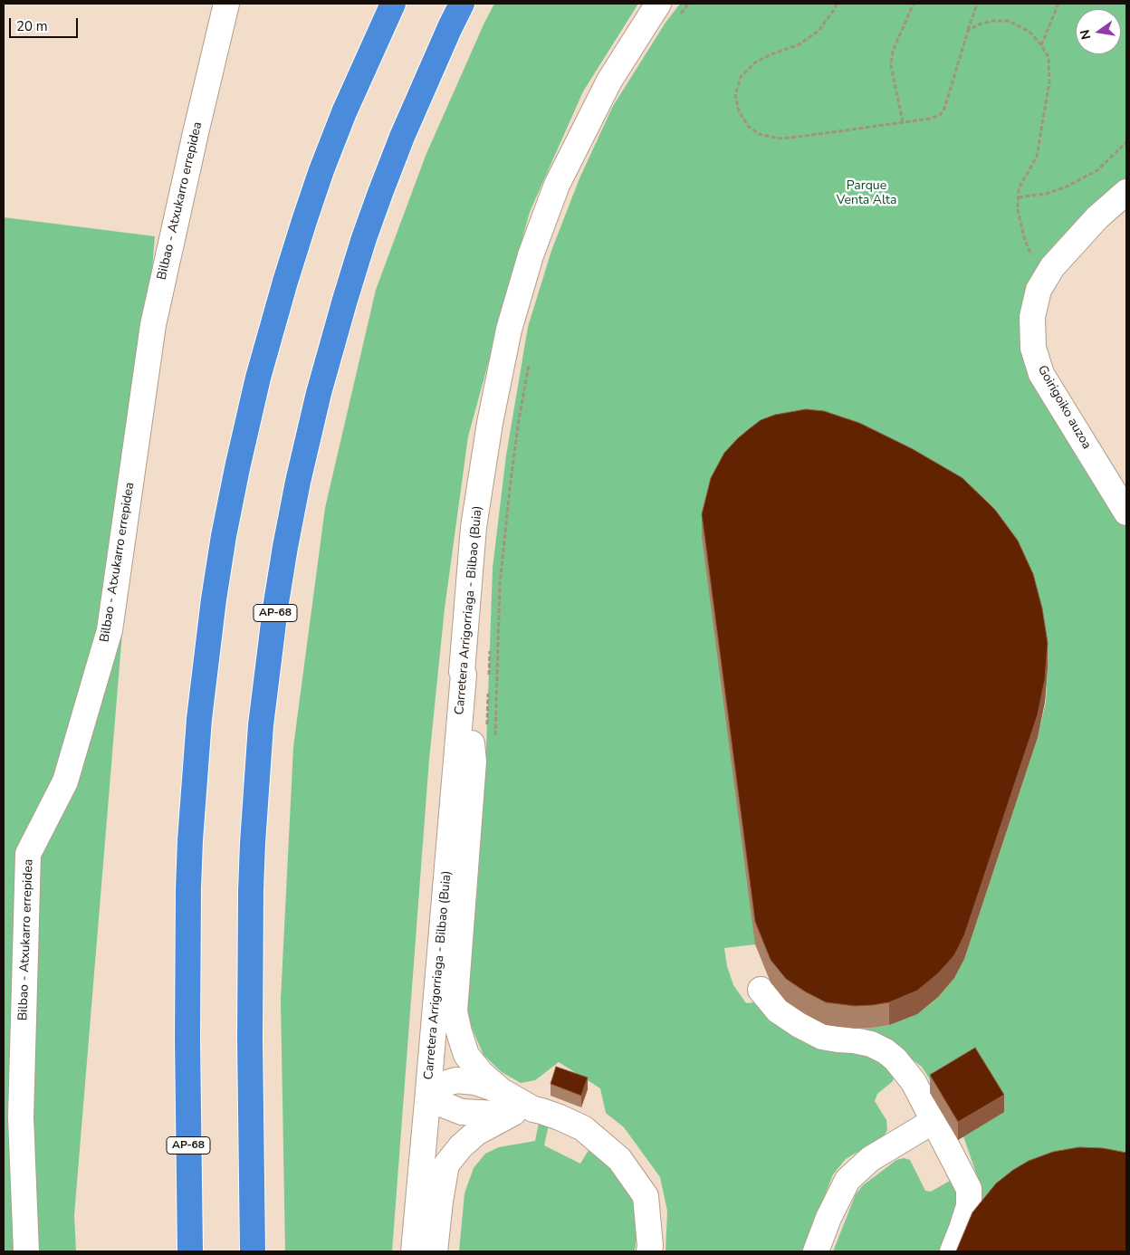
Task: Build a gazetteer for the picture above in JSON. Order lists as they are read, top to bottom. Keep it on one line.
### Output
{"streets":{"highway":["AP-68"],"street":["Bilbao - Atxukarro errepidea","Goirigoiko auzoa","Carretera Arrigorriaga - Bilbao (Buia)"]},"parks":["Parque Venta Alta"],"scale_bar":"20 m","north":"left"}
